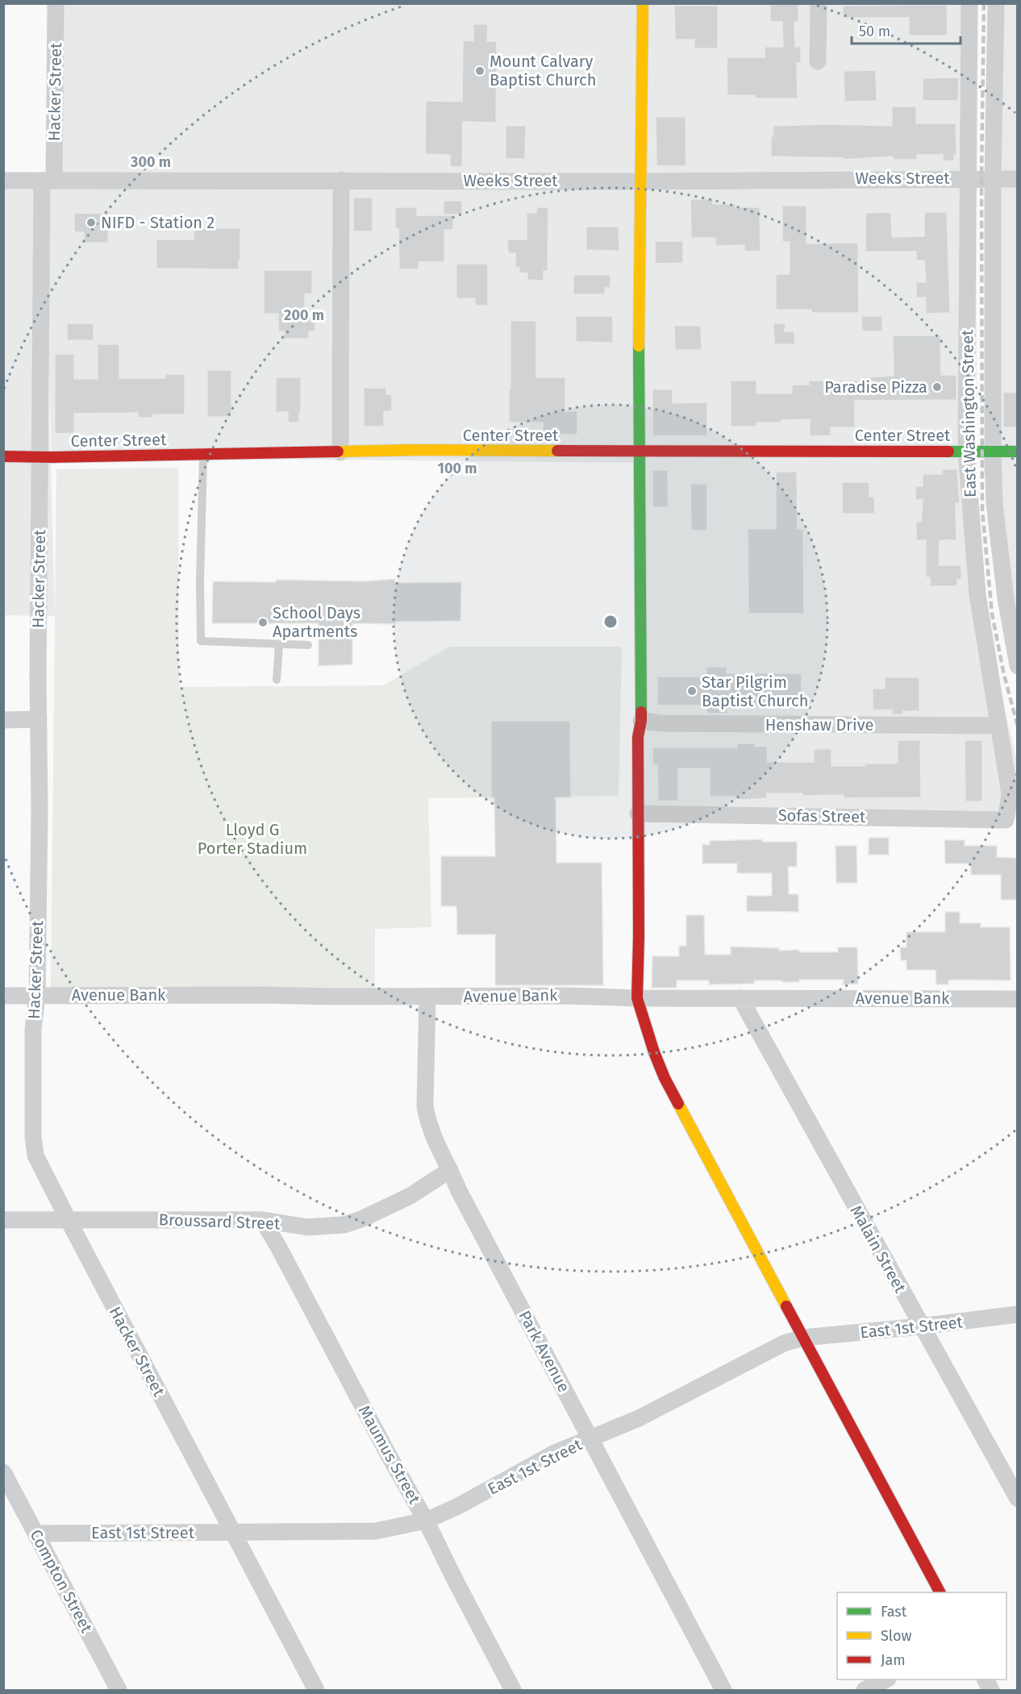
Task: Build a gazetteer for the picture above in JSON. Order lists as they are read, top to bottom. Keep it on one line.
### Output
{"streets":{"street":["Hacker Street","Weeks Street","East Washington Street","Center Street","Henshaw Drive","Sofas Street","Avenue Bank","Broussard Street","Malain Street","East 1st Street","Park Avenue","Maumus Street","Compton Street"]},"crossings":[["Hacker Street","Weeks Street"],["Hacker Street","Center Street"],["Hacker Street","Avenue Bank"],["Hacker Street","Broussard Street"],["Hacker Street","East 1st Street"],["Weeks Street","East Washington Street"],["East Washington Street","Center Street"],["East Washington Street","Henshaw Drive"],["East Washington Street","Sofas Street"],["Avenue Bank","Malain Street"],["Avenue Bank","Park Avenue"],["Broussard Street","Park Avenue"],["Broussard Street","Maumus Street"],["Malain Street","East 1st Street"],["East 1st Street","Park Avenue"],["East 1st Street","Maumus Street"],["East 1st Street","Compton Street"]],"parks":["Lloyd G Porter Stadium"],"places":["Mount Calvary Baptist Church","NIFD - Station 2","Paradise Pizza","School Days Apartments","Star Pilgrim Baptist Church"],"legend":["Fast","Slow","Jam"],"scale_bar":"50 m","rings":["300 m","200 m","100 m"]}
